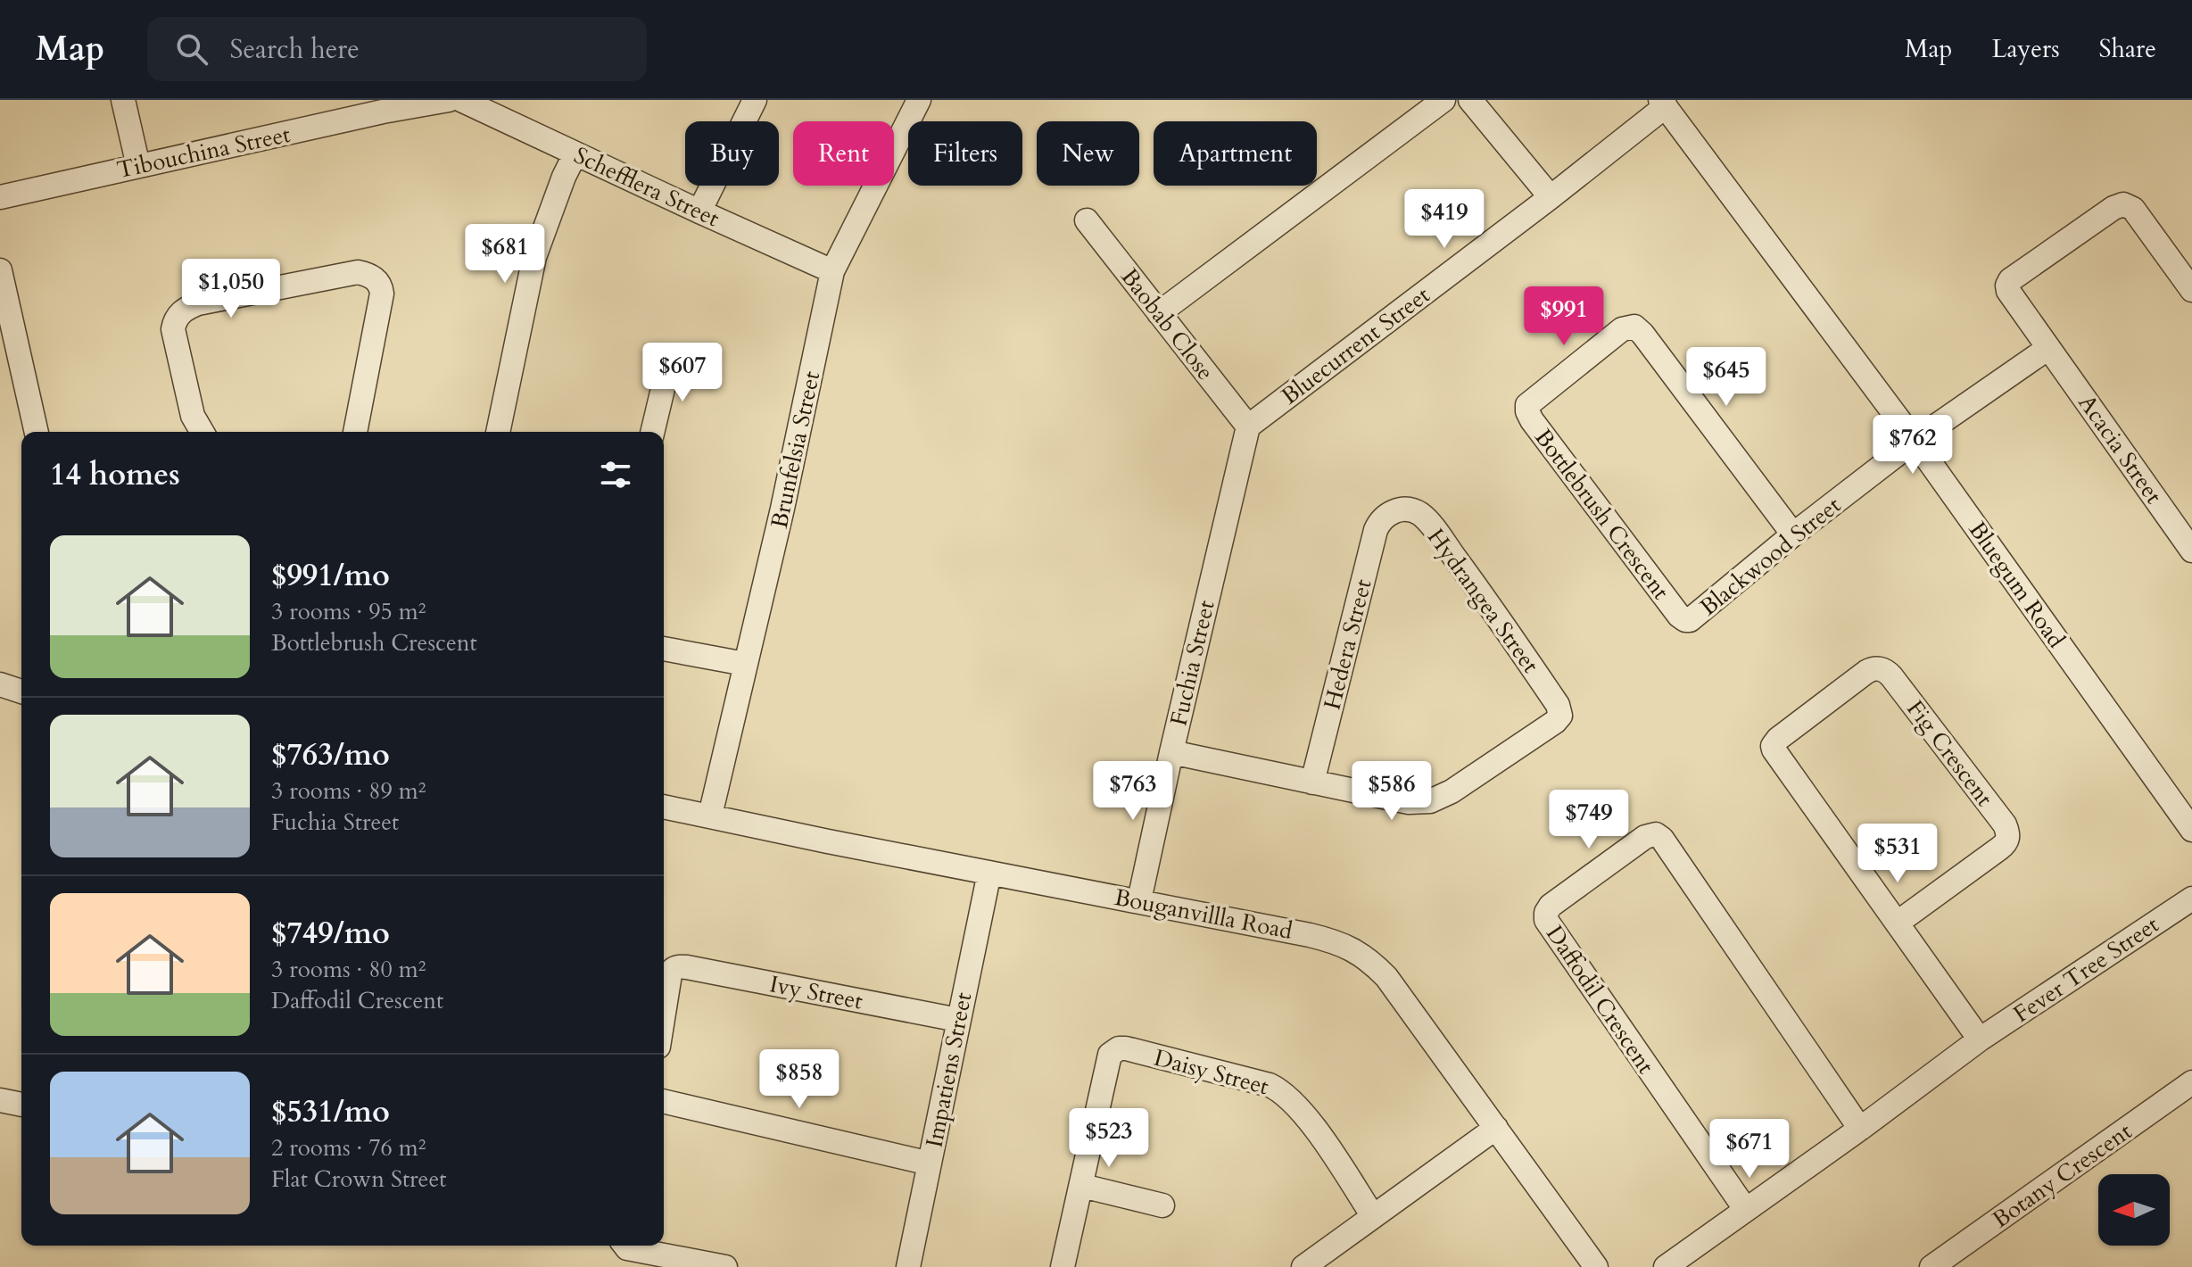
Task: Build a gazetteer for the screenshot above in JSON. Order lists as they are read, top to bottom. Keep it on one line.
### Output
{"streets":{"street":["Tibouchina Street","Schefflera Street","Baobab Close","Bluecurrent Street","Acacia Street","Brunfelsia Street","Bottlebrush Crescent","Blackwood Street","Bluegum Road","Hydrangea Street","Hedera Street","Fuchia Street","Fig Crescent","Bouganvillla Road","Fever Tree Street","Ivy Street","Daffodil Crescent","Impatiens Street","Daisy Street","Botany Crescent"]},"crossings":[["Schefflera Street","Brunfelsia Street"],["Baobab Close","Bluecurrent Street"],["Baobab Close","Fuchia Street"],["Bluecurrent Street","Bluegum Road"],["Bluecurrent Street","Fuchia Street"],["Brunfelsia Street","Bouganvillla Road"],["Bottlebrush Crescent","Blackwood Street"],["Blackwood Street","Bluegum Road"],["Hydrangea Street","Hedera Street"],["Fuchia Street","Bouganvillla Road"],["Bouganvillla Road","Impatiens Street"],["Fever Tree Street","Daffodil Crescent"],["Ivy Street","Impatiens Street"]],"north":"left","page":{"header":"Map","search":"Search here","nav":["Map","Layers","Share"],"chip":["Buy","Rent","Filters","New","Apartment"],"price":["$419","$681","$1,050","$991","$607","$645","$762","$763","$586","$749","$531","$858","$523","$671"],"heading":"14 homes","list":[{"name":"$991/mo","note":"3 rooms · 95 m² · Bottlebrush Crescent"},{"name":"$763/mo","note":"3 rooms · 89 m² · Fuchia Street"},{"name":"$749/mo","note":"3 rooms · 80 m² · Daffodil Crescent"},{"name":"$531/mo","note":"2 rooms · 76 m² · Flat Crown Street"}]}}
